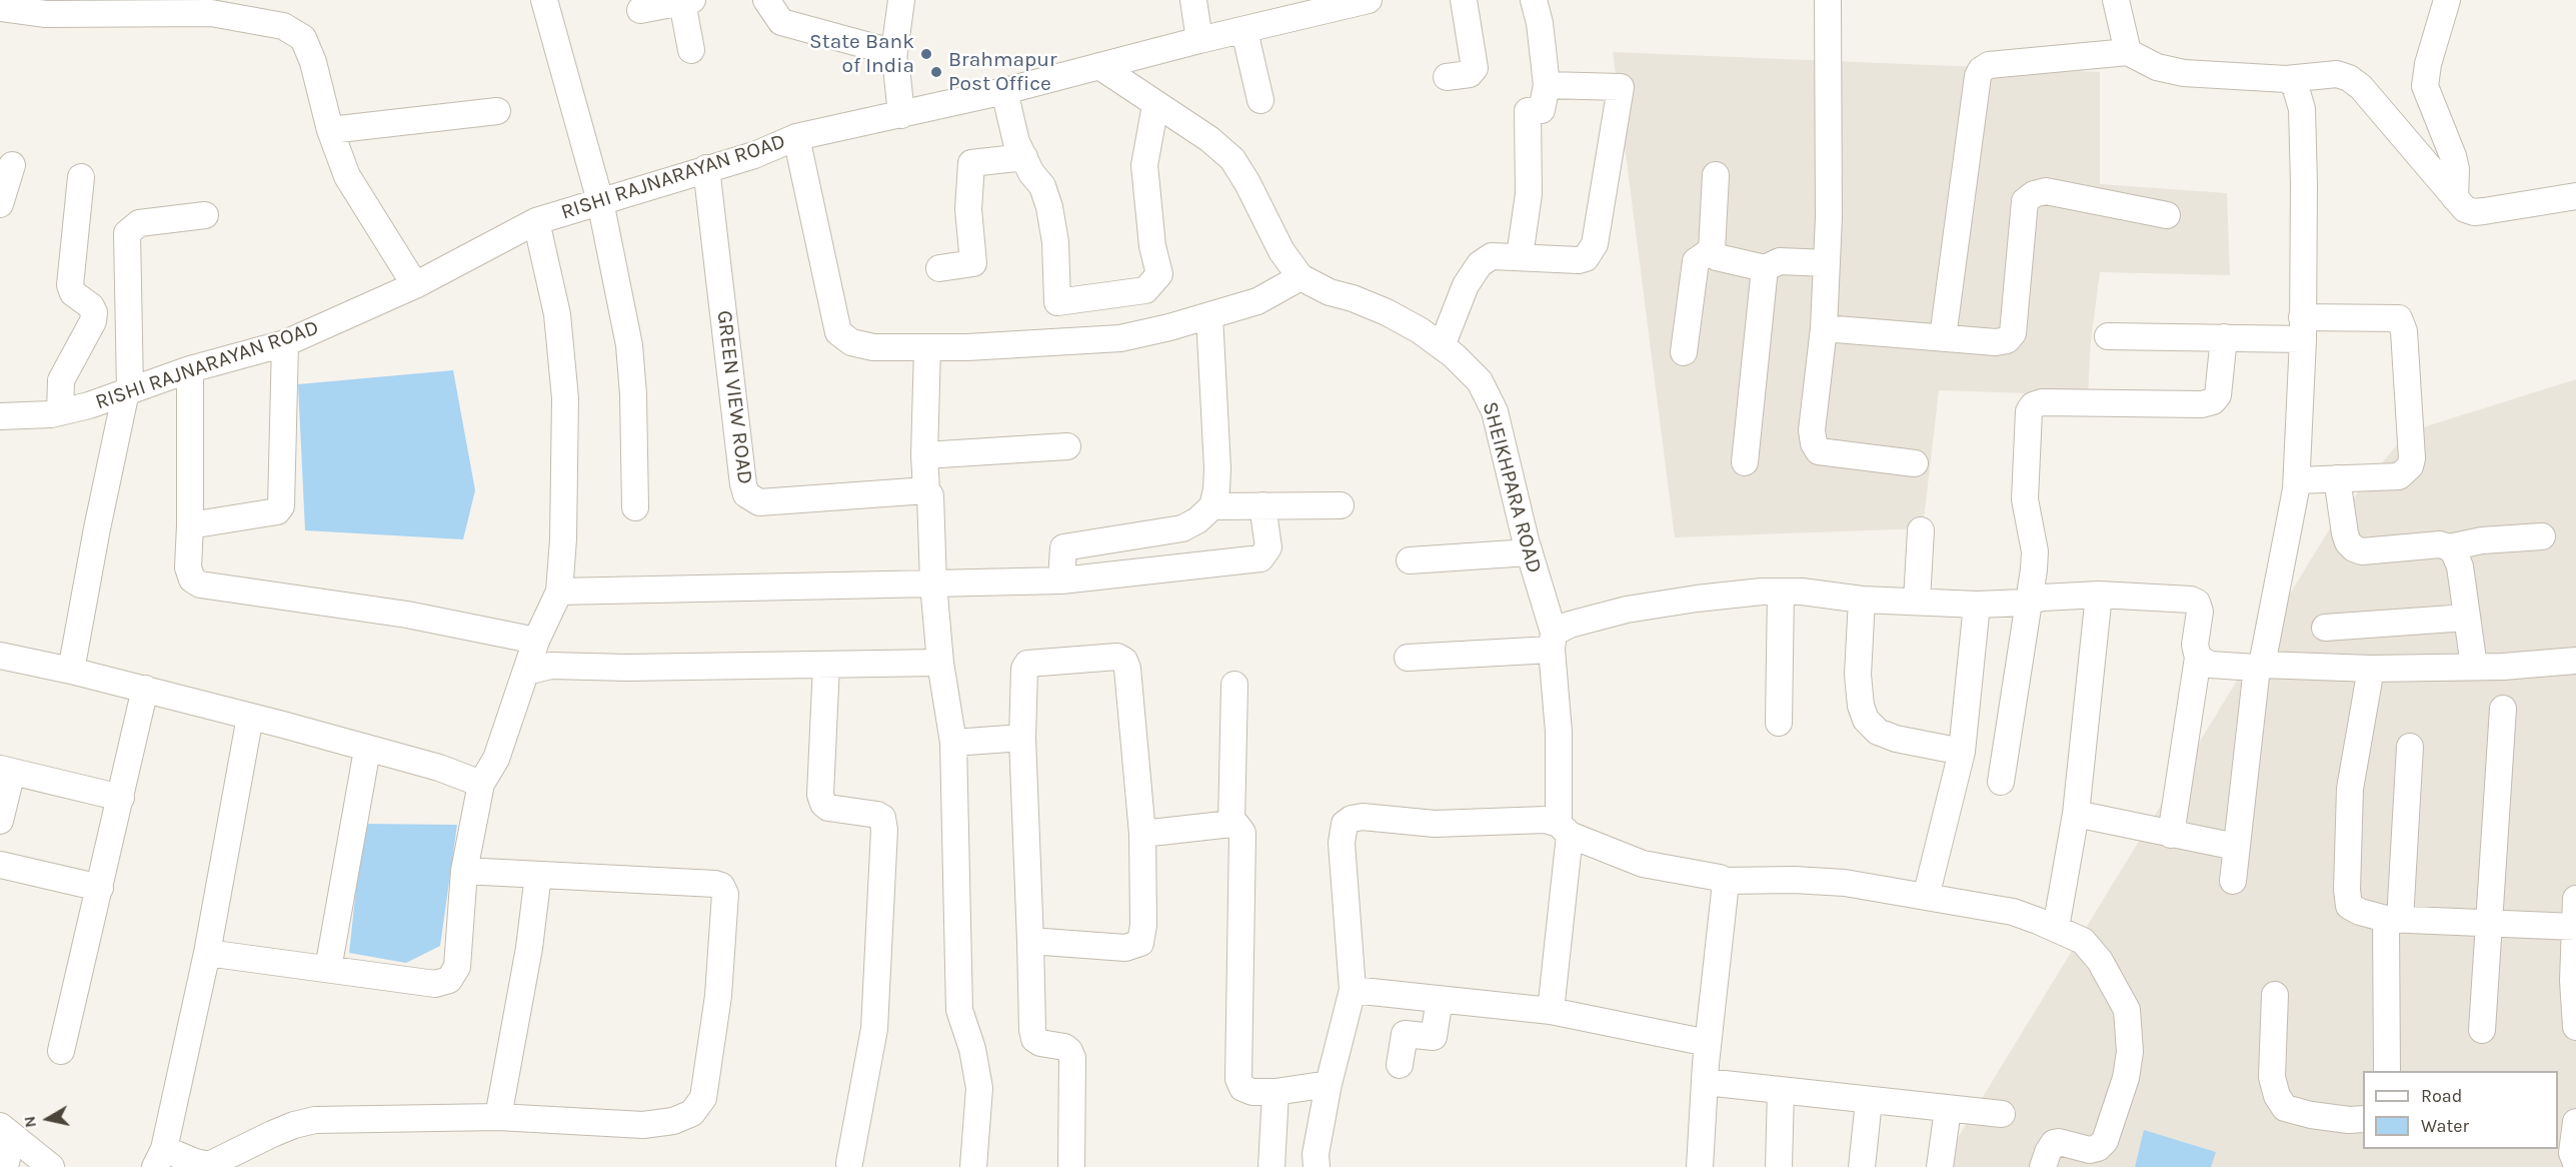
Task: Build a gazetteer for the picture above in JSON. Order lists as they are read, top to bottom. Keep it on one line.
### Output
{"streets":{"street":["RISHI RAJNARAYAN ROAD","GREEN VIEW ROAD","SHEIKHPARA ROAD"]},"crossings":[["RISHI RAJNARAYAN ROAD","GREEN VIEW ROAD"],["RISHI RAJNARAYAN ROAD","SHEIKHPARA ROAD"]],"places":["State Bank of India","Brahmapur Post Office"],"legend":["Road","Water"],"north":"left"}
